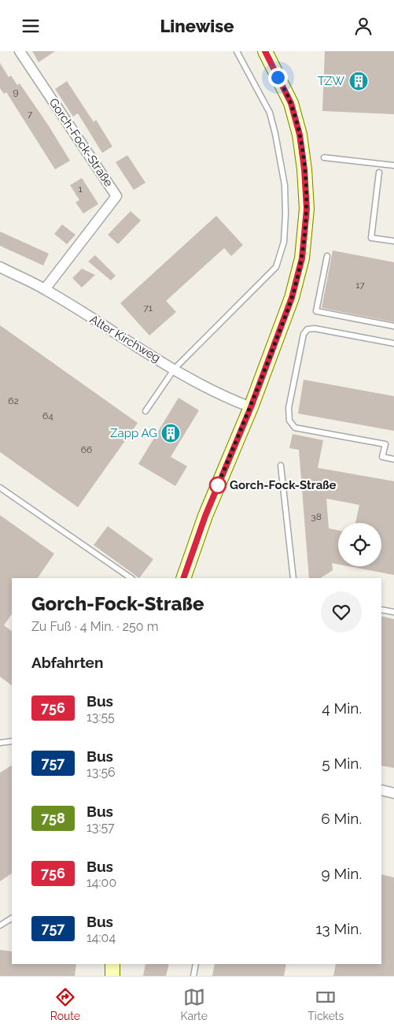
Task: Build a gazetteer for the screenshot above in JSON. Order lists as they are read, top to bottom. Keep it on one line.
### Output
{"streets":{"street":["Gorch-Fock-Straße","Alter Kirchweg"]},"crossings":[["Gorch-Fock-Straße","Alter Kirchweg"]],"places":{"building":["TZW","Zapp AG"],"other":["Gorch-Fock-Straße"]},"lines":["bus line 756"],"house_numbers":["9","7","1","17","71","62","64","66","38"],"page":{"header":"Linewise","heading":[["Gorch-Fock-Straße","Zu Fuß · 4 Min. · 250 m"],"Abfahrten"],"list":[{"mark":"756","name":"Bus","note":"13:55","value":"4 Min."},{"mark":"757","name":"Bus","note":"13:56","value":"5 Min."},{"mark":"758","name":"Bus","note":"13:57","value":"6 Min."},{"mark":"756","name":"Bus","note":"14:00","value":"9 Min."},{"mark":"757","name":"Bus","note":"14:04","value":"13 Min."}],"tabs":["Route","Karte","Tickets"]}}
